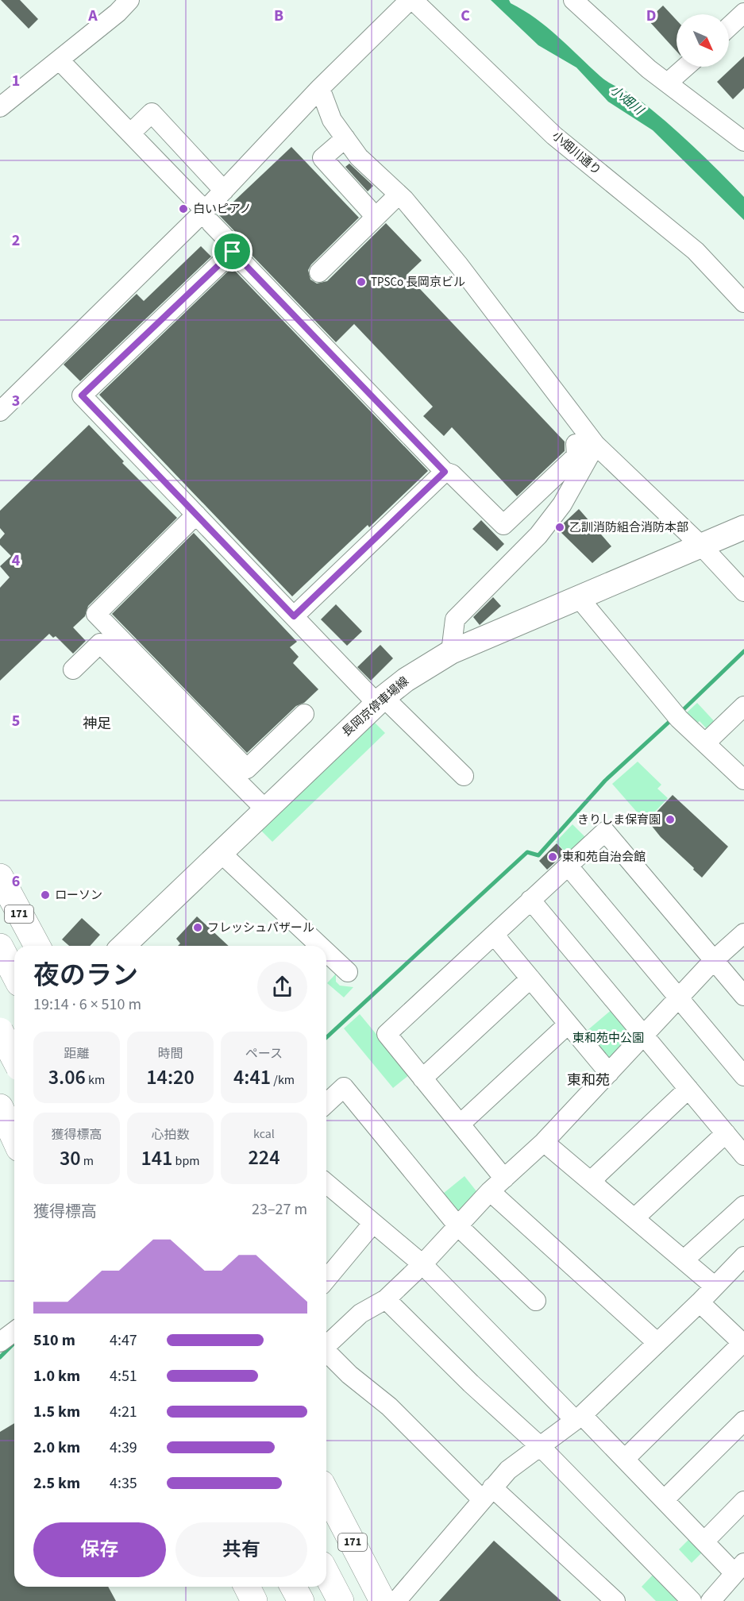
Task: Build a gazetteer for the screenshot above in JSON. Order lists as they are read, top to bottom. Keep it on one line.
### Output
{"streets":{"highway":["171"],"main road":["長岡京停車場線"],"street":["小畑川通り"]},"districts":["神足","東和苑"],"water":["小畑川"],"parks":["東和苑中公園"],"places":["白いピアノ","TPSCo 長岡京ビル","乙訓消防組合消防本部","きりしま保育園","東和苑自治会館","ローソン","フレッシュバザール"],"north":"bottom right","page":{"heading":["夜のラン","19:14 · 6 × 510 m"],"stats":[["距離","3.06 km"],["時間","14:20"],["ペース","4:41 /km"],["獲得標高","30 m"],["心拍数","141 bpm"],["kcal","224"]],"chart":["獲得標高","23–27 m"],"list":[{"name":"510 m","note":"4:47"},{"name":"1.0 km","note":"4:51"},{"name":"1.5 km","note":"4:21"},{"name":"2.0 km","note":"4:39"},{"name":"2.5 km","note":"4:35"}],"buttons":["保存","共有"]},"grid":{"columns":["A","B","C","D"],"rows":["1","2","3","4","5","6"]}}
